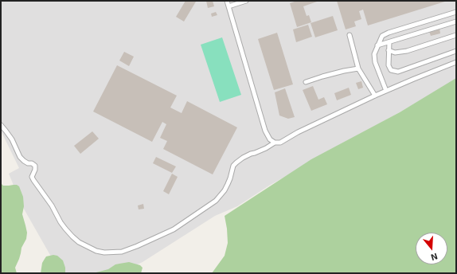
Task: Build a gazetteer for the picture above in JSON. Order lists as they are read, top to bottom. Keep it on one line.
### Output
{"north":"bottom"}
